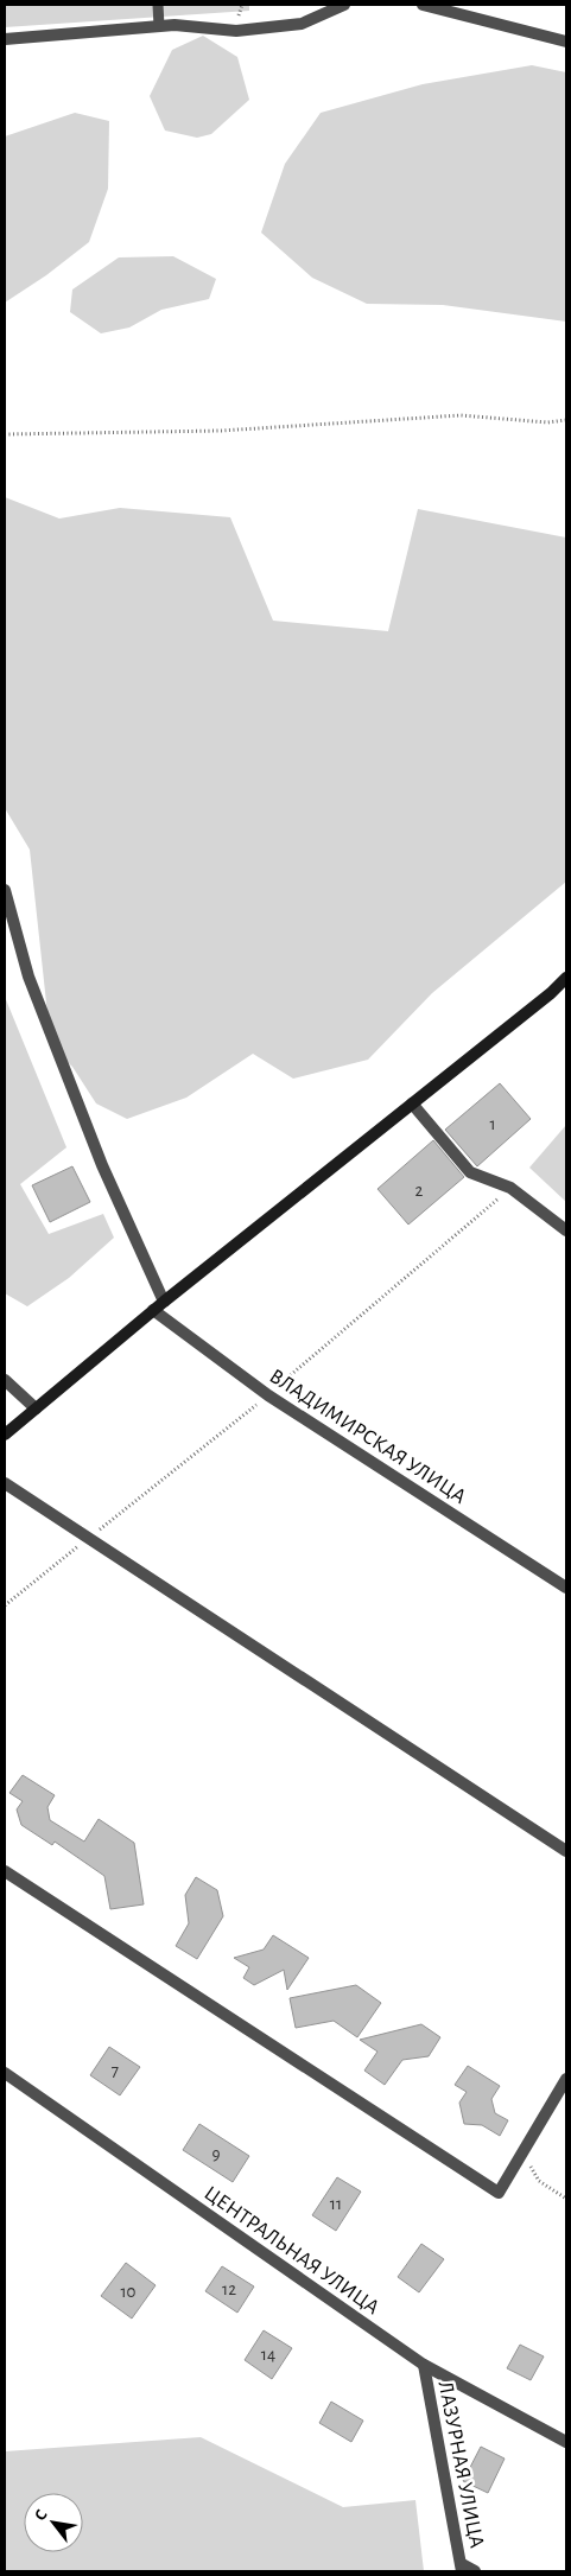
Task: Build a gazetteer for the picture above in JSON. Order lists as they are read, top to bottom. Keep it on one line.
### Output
{"streets":{"street":["ВЛАДИМИРСКАЯ УЛИЦА","ЦЕНТРАЛЬНАЯ УЛИЦА","ЛАЗУРНАЯ УЛИЦА"]},"crossings":[["ЦЕНТРАЛЬНАЯ УЛИЦА","ЛАЗУРНАЯ УЛИЦА"]],"house_numbers":["1","2","7","9","11","12","10","14"],"north":"top left"}
